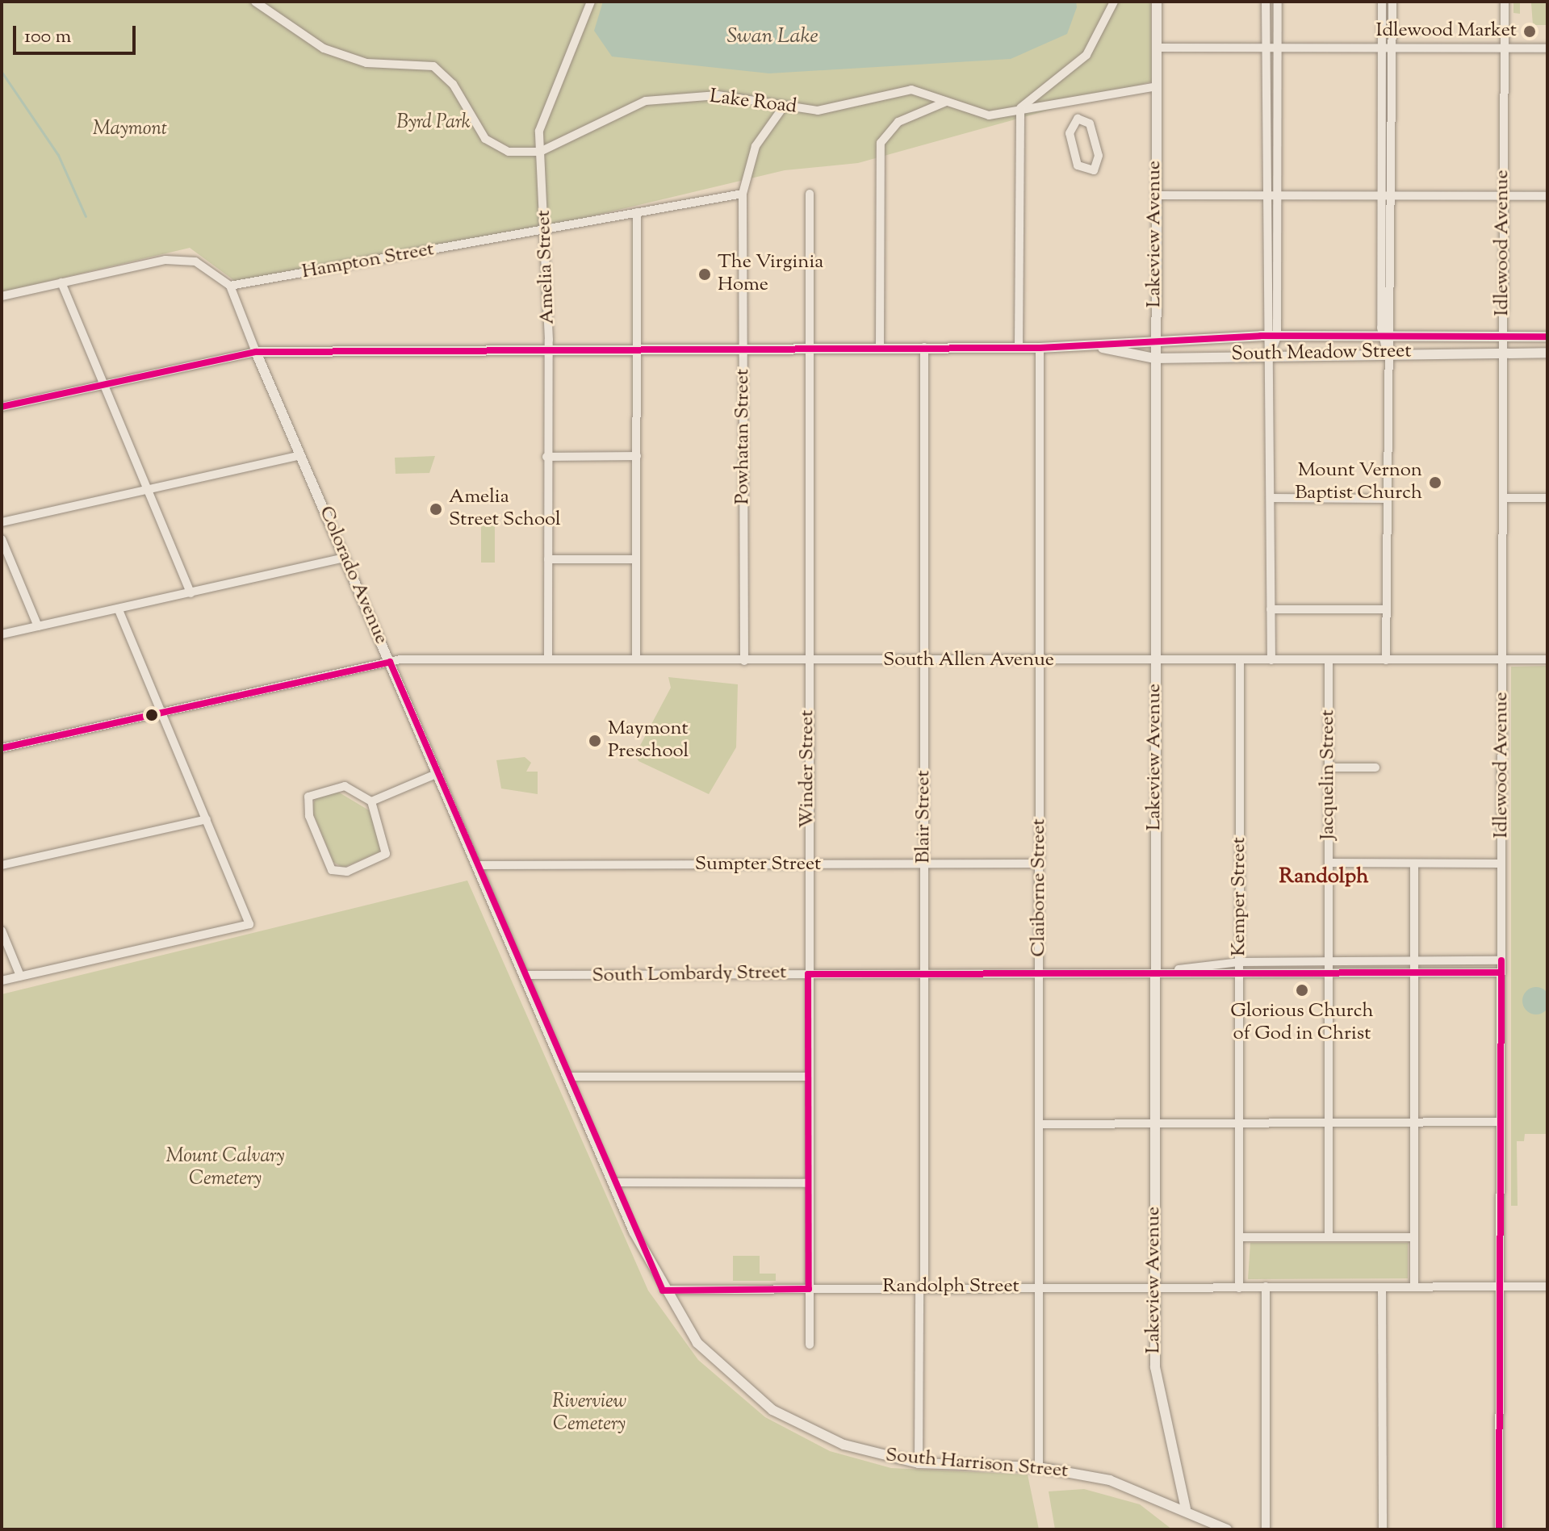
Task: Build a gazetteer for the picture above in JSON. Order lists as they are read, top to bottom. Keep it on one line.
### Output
{"streets":{"street":["Lake Road","Lakeview Avenue","Idlewood Avenue","Hampton Street","Amelia Street","South Meadow Street","Powhatan Street","Colorado Avenue","South Allen Avenue","Winder Street","Jacquelin Street","Blair Street","Sumpter Street","Claiborne Street","Kemper Street","South Lombardy Street","Randolph Street","South Harrison Street"]},"crossings":[["Lake Road","Lakeview Avenue"],["Lake Road","Amelia Street"],["Lake Road","Powhatan Street"],["Lakeview Avenue","South Meadow Street"],["Lakeview Avenue","South Allen Avenue"],["Lakeview Avenue","South Lombardy Street"],["Lakeview Avenue","Randolph Street"],["Lakeview Avenue","South Harrison Street"],["Idlewood Avenue","South Meadow Street"],["Idlewood Avenue","South Allen Avenue"],["Idlewood Avenue","South Lombardy Street"],["Idlewood Avenue","Randolph Street"],["Hampton Street","Amelia Street"],["Hampton Street","Powhatan Street"],["Hampton Street","Colorado Avenue"],["Amelia Street","South Meadow Street"],["Amelia Street","South Allen Avenue"],["South Meadow Street","Powhatan Street"],["South Meadow Street","Colorado Avenue"],["South Meadow Street","Winder Street"],["South Meadow Street","Blair Street"],["South Meadow Street","Claiborne Street"],["Powhatan Street","South Allen Avenue"],["Colorado Avenue","South Allen Avenue"],["Colorado Avenue","Sumpter Street"],["Colorado Avenue","South Lombardy Street"],["Colorado Avenue","Randolph Street"],["Colorado Avenue","South Harrison Street"],["South Allen Avenue","Winder Street"],["South Allen Avenue","Jacquelin Street"],["South Allen Avenue","Blair Street"],["South Allen Avenue","Claiborne Street"],["South Allen Avenue","Kemper Street"],["Winder Street","Sumpter Street"],["Winder Street","South Lombardy Street"],["Winder Street","Randolph Street"],["Jacquelin Street","South Lombardy Street"],["Blair Street","Sumpter Street"],["Blair Street","South Lombardy Street"],["Blair Street","Randolph Street"],["Blair Street","South Harrison Street"],["Sumpter Street","Claiborne Street"],["Claiborne Street","South Lombardy Street"],["Claiborne Street","Randolph Street"],["Claiborne Street","South Harrison Street"],["Kemper Street","South Lombardy Street"],["Kemper Street","Randolph Street"],["Randolph Street","South Harrison Street"]],"districts":["Randolph"],"water":["Swan Lake"],"parks":["Byrd Park","Maymont","Mount Calvary Cemetery","Riverview Cemetery"],"places":["Idlewood Market","The Virginia Home","Mount Vernon Baptist Church","Amelia Street School","Maymont Preschool","Glorious Church of God in Christ"],"scale_bar":"100 m"}
